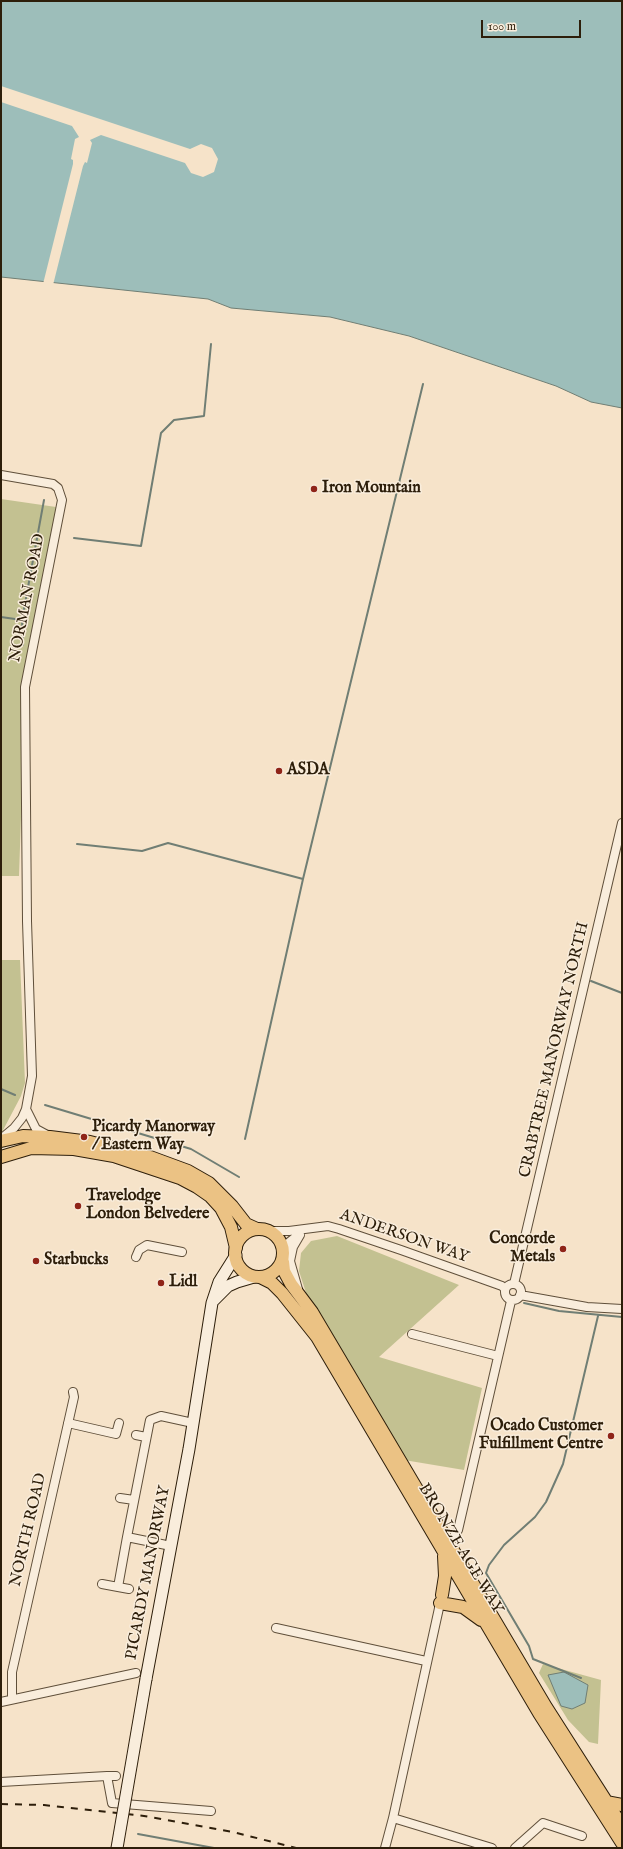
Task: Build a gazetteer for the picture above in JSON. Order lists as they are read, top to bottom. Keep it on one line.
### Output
{"streets":{"main road":["BRONZE AGE WAY","PICARDY MANORWAY"],"street":["NORMAN ROAD","CRABTREE MANORWAY NORTH","ANDERSON WAY","NORTH ROAD"]},"crossings":[["CRABTREE MANORWAY NORTH","ANDERSON WAY"],["ANDERSON WAY","BRONZE AGE WAY"],["ANDERSON WAY","PICARDY MANORWAY"],["BRONZE AGE WAY","PICARDY MANORWAY"]],"places":["Iron Mountain","ASDA","Picardy Manorway / Eastern Way","Travelodge London Belvedere","Concorde Metals","Starbucks","Lidl","Ocado Customer Fulfillment Centre"],"scale_bar":"100 m"}
